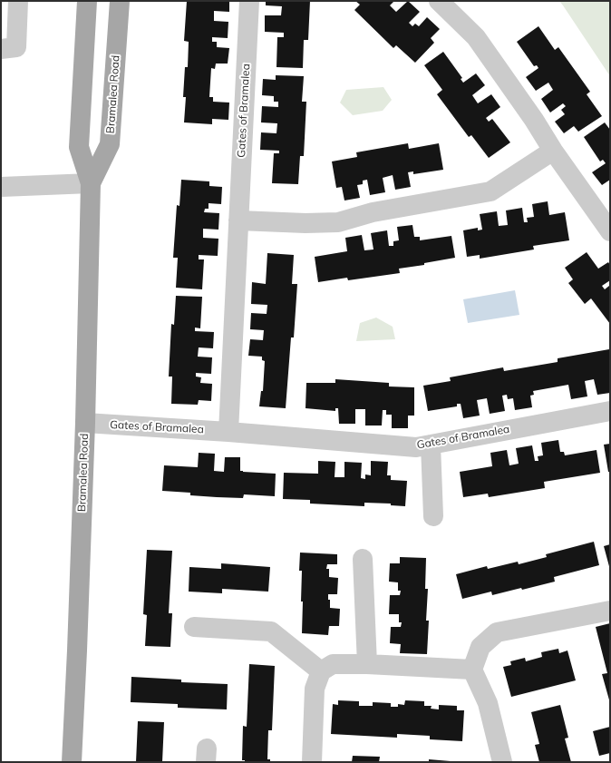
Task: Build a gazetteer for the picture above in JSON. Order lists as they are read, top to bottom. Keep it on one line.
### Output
{"streets":{"main road":["Bramalea Road"],"street":["Gates of Bramalea"]},"crossings":[["Bramalea Road","Gates of Bramalea"]]}
